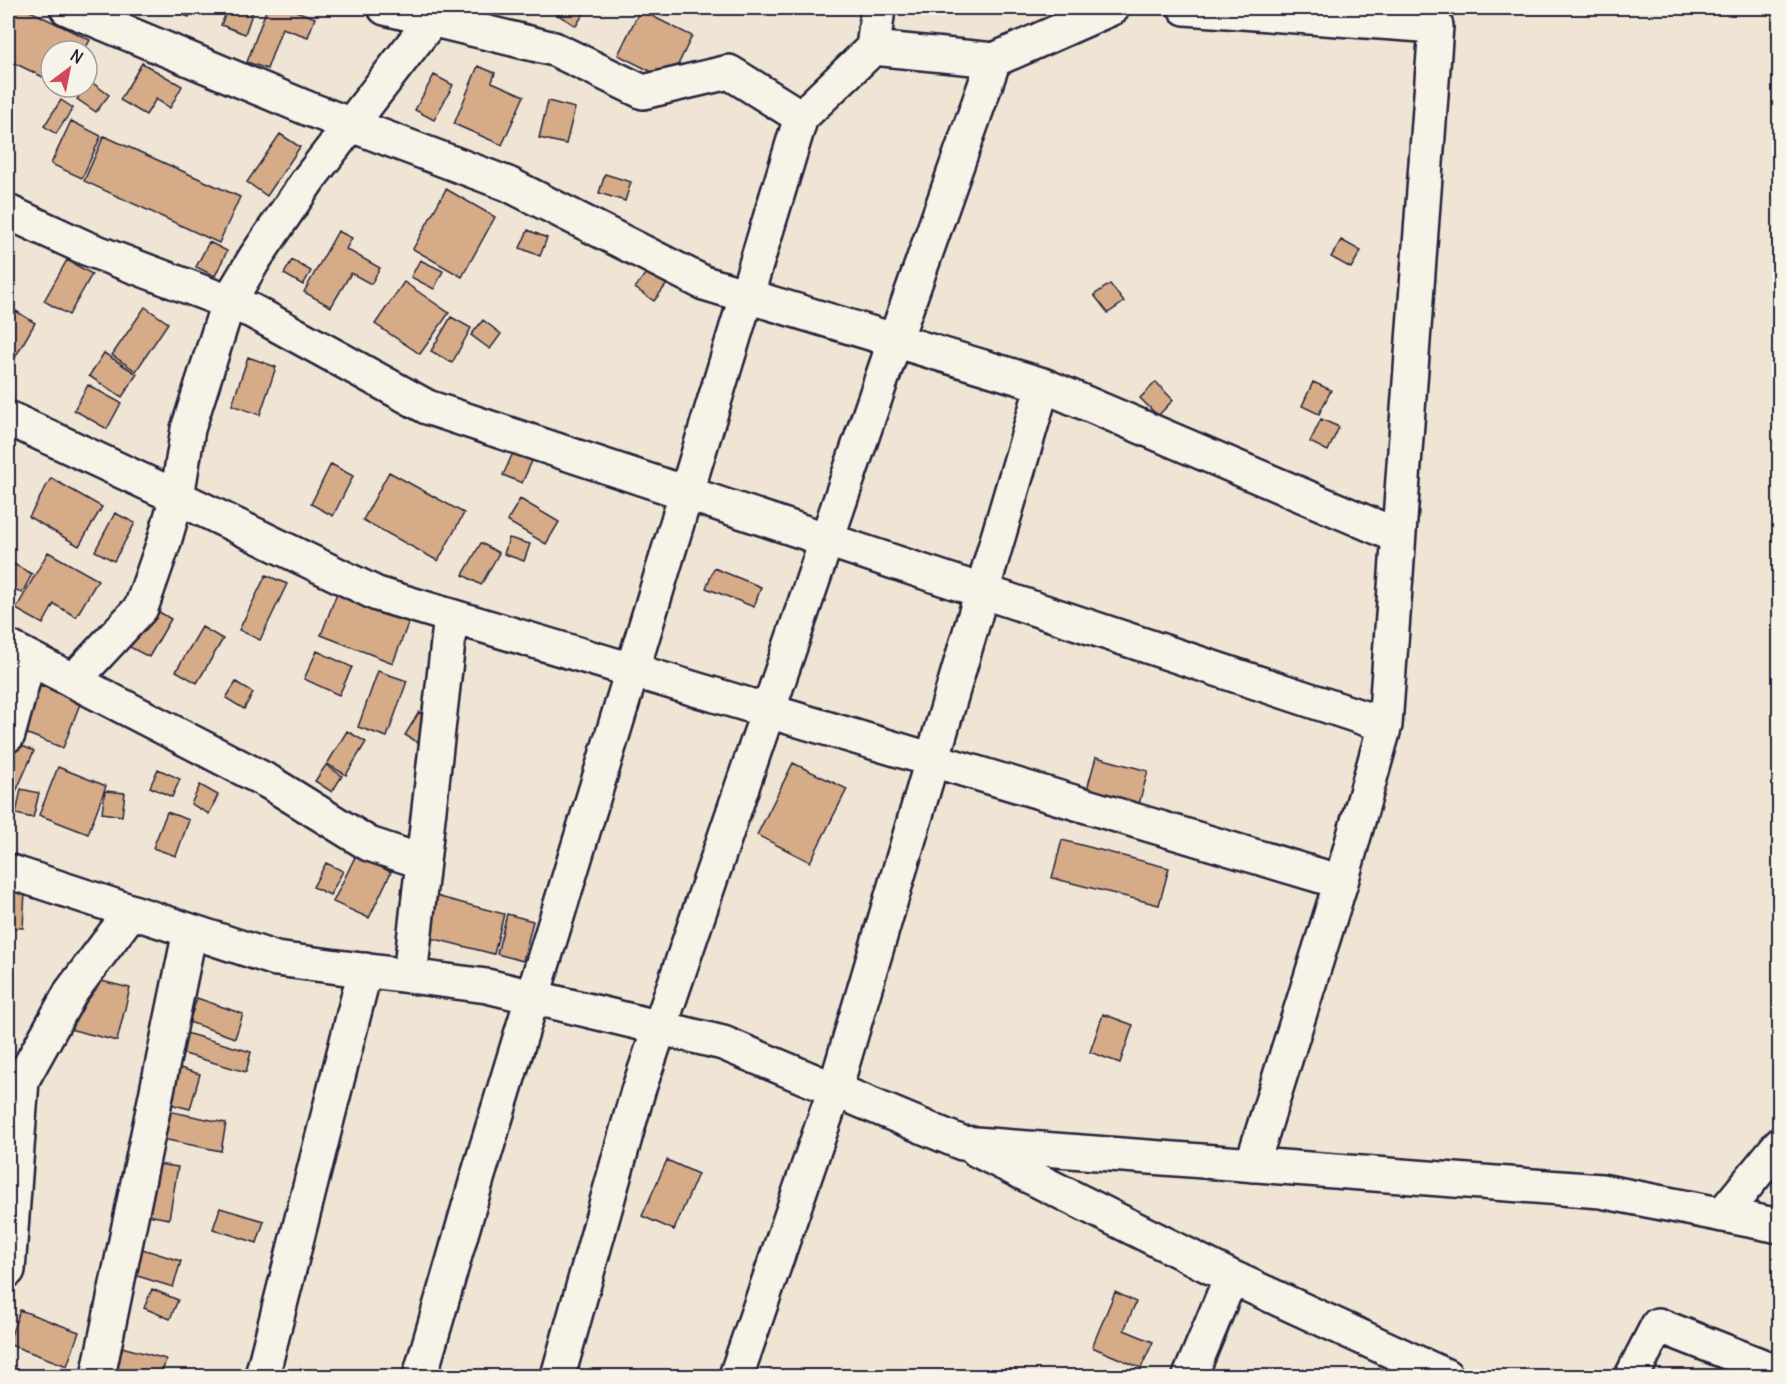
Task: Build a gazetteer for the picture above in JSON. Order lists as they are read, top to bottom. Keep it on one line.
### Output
{"north":"top right"}
